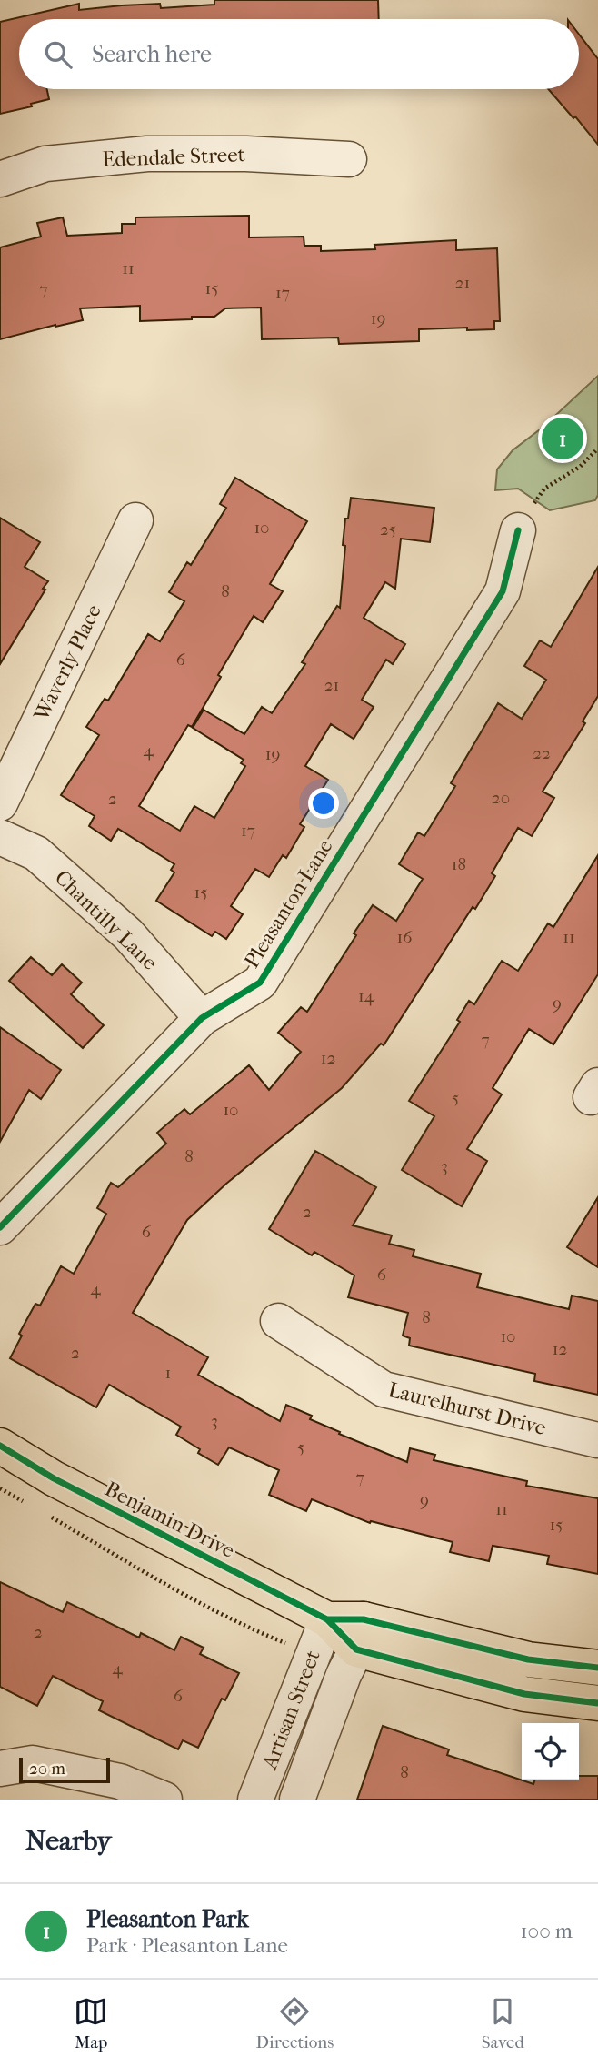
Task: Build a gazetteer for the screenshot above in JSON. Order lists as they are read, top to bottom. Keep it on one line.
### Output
{"streets":{"main road":["Benjamin Drive"],"street":["Edendale Street","Waverly Place","Pleasanton Lane","Chantilly Lane","Laurelhurst Drive","Artisan Street"]},"crossings":[["Pleasanton Lane","Chantilly Lane"],["Benjamin Drive","Artisan Street"]],"house_numbers":["11","21","15","7","17","19","10","25","8","6","21","4","22","19","20","2","17","18","15","16","11","14","9","7","12","5","10","8","3","2","6","6","4","8","10","12","2","1","3","5","7","9","11","15","2","4","6","8"],"scale_bar":"20 m","page":{"search":"Search here","pins":"1","scale":"20 m","heading":"Nearby","list":[{"mark":"1","name":"Pleasanton Park","note":"Park · Pleasanton Lane","value":"100 m"}],"nav":["Map","Directions","Saved"]}}
